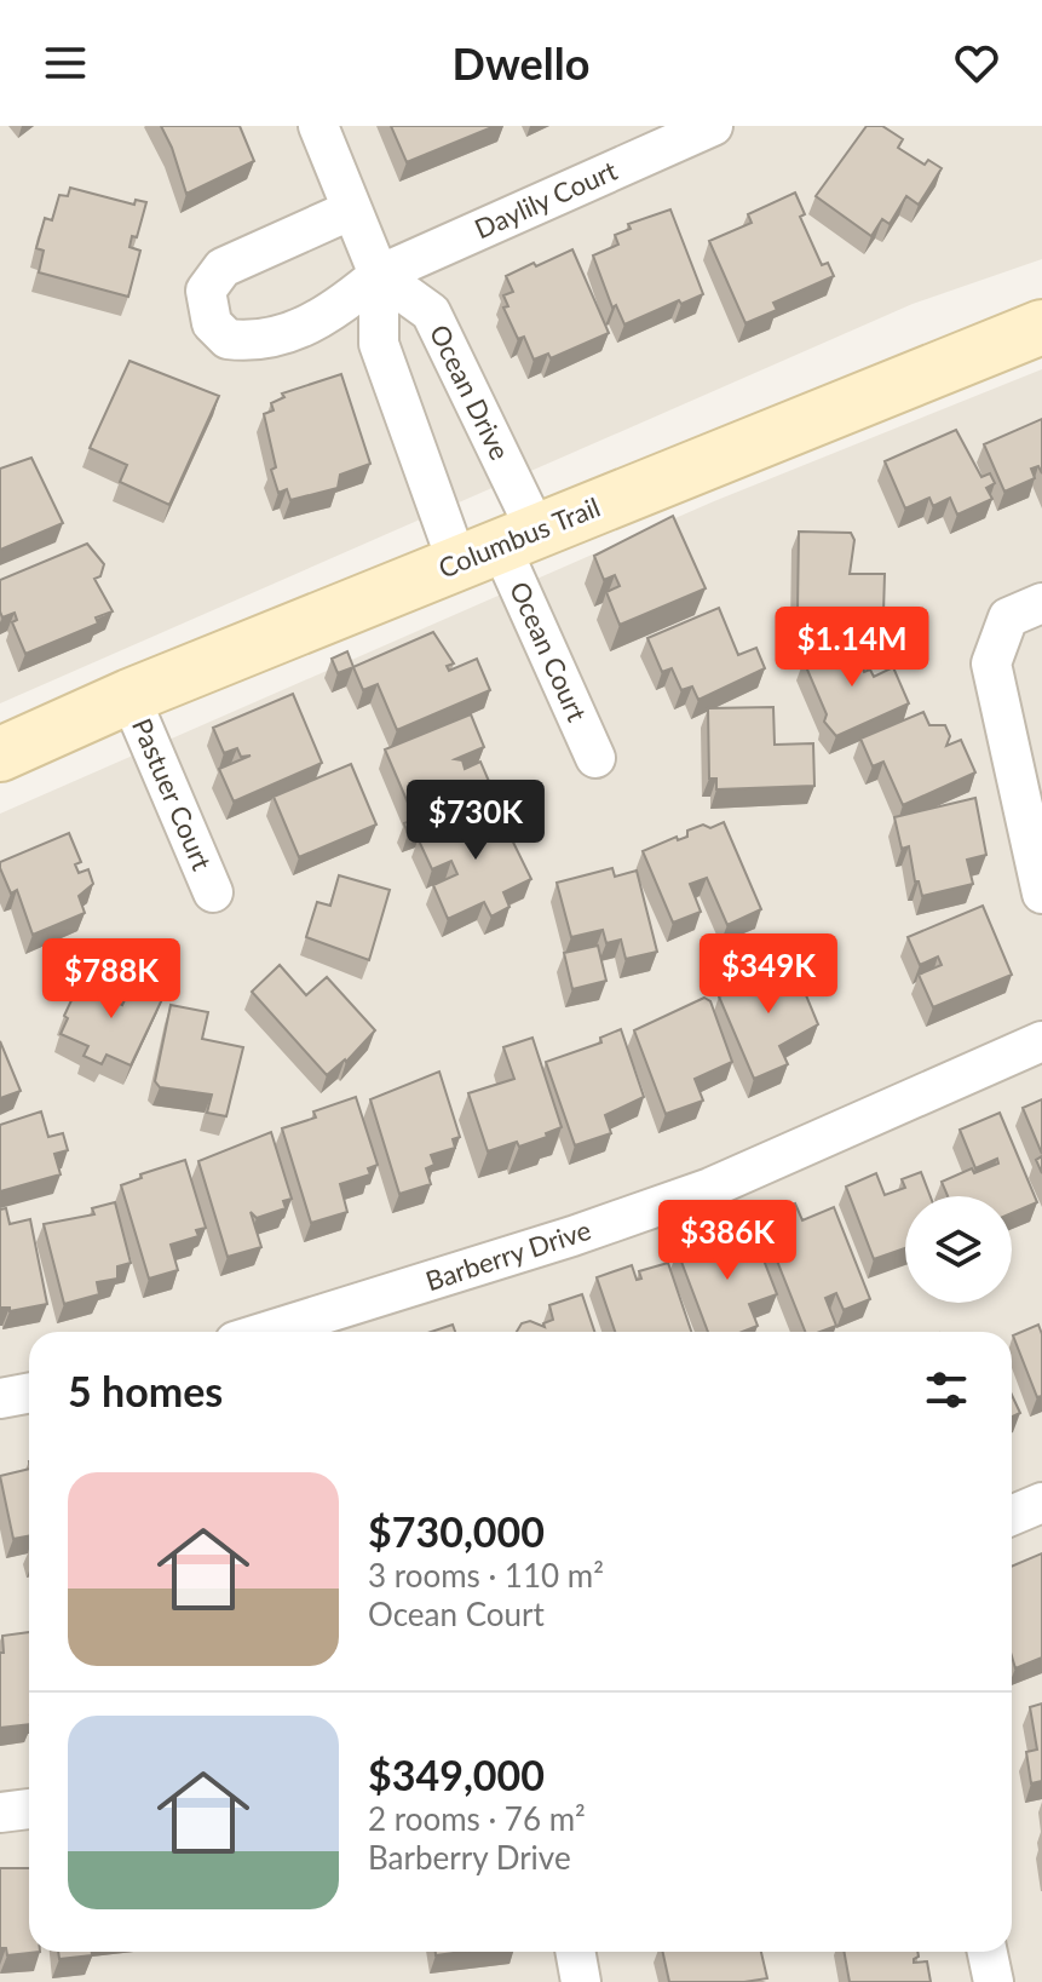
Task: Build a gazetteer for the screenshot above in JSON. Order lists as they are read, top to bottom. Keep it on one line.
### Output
{"streets":{"street":["Daylily Court","Ocean Drive","Columbus Trail","Ocean Court","Pastuer Court","Barberry Drive"]},"crossings":[["Daylily Court","Ocean Drive"],["Ocean Drive","Columbus Trail"],["Ocean Drive","Ocean Court"],["Columbus Trail","Ocean Court"],["Columbus Trail","Pastuer Court"]],"page":{"header":"Dwello","price":["$1.14M","$730K","$349K","$788K","$386K"],"heading":"5 homes","list":[{"name":"$730,000","note":"3 rooms · 110 m² · Ocean Court"},{"name":"$349,000","note":"2 rooms · 76 m² · Barberry Drive"}]}}
